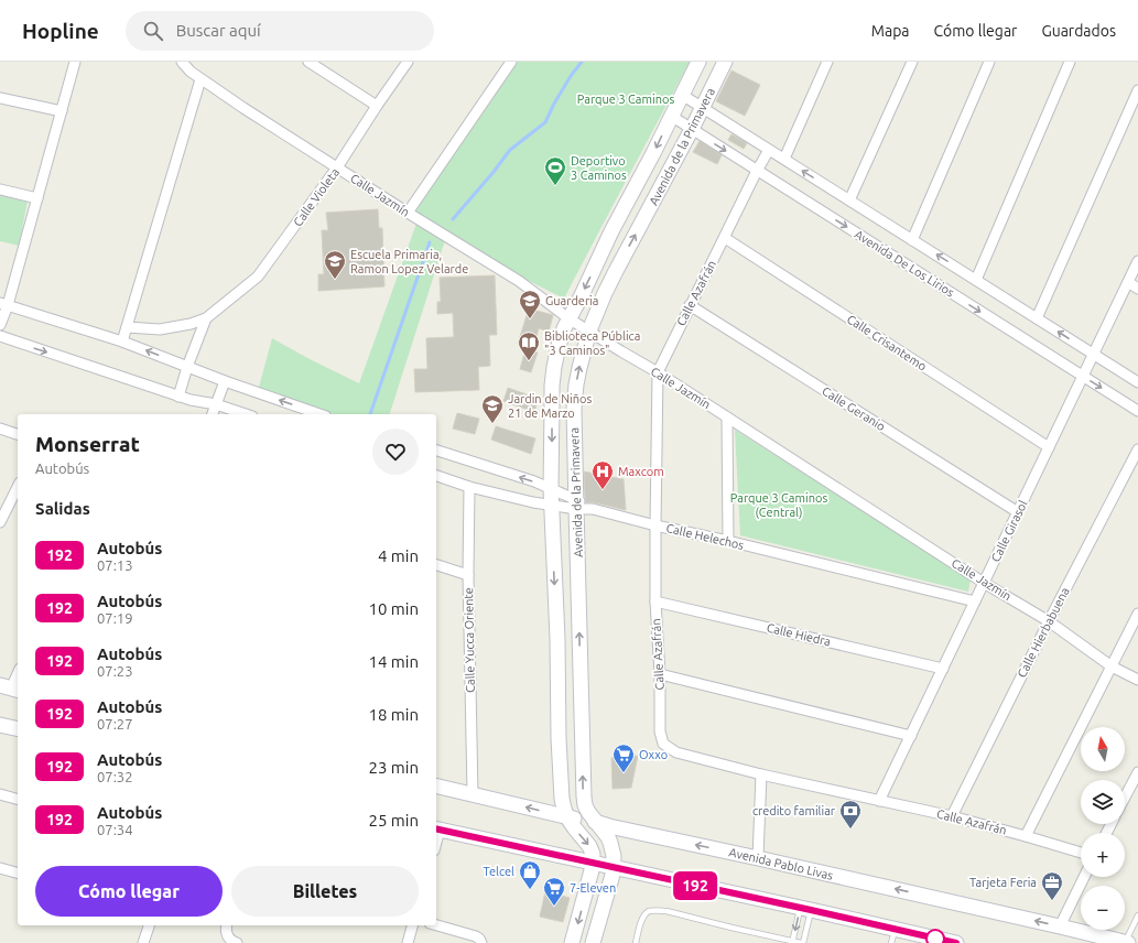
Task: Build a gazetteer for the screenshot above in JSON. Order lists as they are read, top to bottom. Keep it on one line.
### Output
{"streets":{"street":["Avenida de la Primavera","Calle Jazmín","Calle Violeta","Avenida De Los Lirios","Calle Azafrán","Calle Crisantemo","Calle Geranio","Calle Girasol","Calle Helechos","Calle Hierbabuena","Calle Hiedra","Calle Yucca Oriente","Avenida Pablo Livas"]},"crossings":[["Avenida de la Primavera","Calle Jazmín"],["Avenida de la Primavera","Avenida De Los Lirios"],["Avenida de la Primavera","Calle Helechos"],["Avenida de la Primavera","Avenida Pablo Livas"],["Calle Jazmín","Calle Violeta"],["Calle Jazmín","Calle Azafrán"],["Calle Jazmín","Calle Girasol"],["Calle Jazmín","Calle Hierbabuena"],["Avenida De Los Lirios","Calle Azafrán"],["Avenida De Los Lirios","Calle Girasol"],["Calle Azafrán","Calle Crisantemo"],["Calle Azafrán","Calle Geranio"],["Calle Azafrán","Calle Girasol"],["Calle Azafrán","Calle Helechos"],["Calle Azafrán","Calle Hierbabuena"],["Calle Azafrán","Calle Hiedra"],["Calle Crisantemo","Calle Girasol"],["Calle Geranio","Calle Girasol"],["Calle Girasol","Calle Helechos"],["Calle Girasol","Calle Hiedra"],["Calle Helechos","Calle Yucca Oriente"],["Calle Yucca Oriente","Avenida Pablo Livas"]],"parks":["Parque 3 Caminos","Parque 3 Caminos (Central)"],"places":{"sports":["Deportivo 3 Caminos"],"school or university":["Escuela Primaria, Ramon Lopez Velarde","Guarderia","Jardin de Niños 21 de Marzo"],"library":["Biblioteca Pública \"3 Caminos\""],"hospital":["Maxcom"],"supermarket":["Oxxo","7-Eleven"],"bank":["credito familiar"],"shop":["Telcel"],"office":["Tarjeta Feria"]},"lines":["bus line 192"],"north":"top","page":{"header":"Hopline","search":"Buscar aquí","nav":["Mapa","Cómo llegar","Guardados"],"on_map":"192","heading":[["Monserrat","Autobús"],"Salidas"],"list":[{"mark":"192","name":"Autobús","note":"07:13","value":"4 min"},{"mark":"192","name":"Autobús","note":"07:19","value":"10 min"},{"mark":"192","name":"Autobús","note":"07:23","value":"14 min"},{"mark":"192","name":"Autobús","note":"07:27","value":"18 min"},{"mark":"192","name":"Autobús","note":"07:32","value":"23 min"},{"mark":"192","name":"Autobús","note":"07:34","value":"25 min"}],"map_buttons":["+","−"],"buttons":["Cómo llegar","Billetes"]}}
